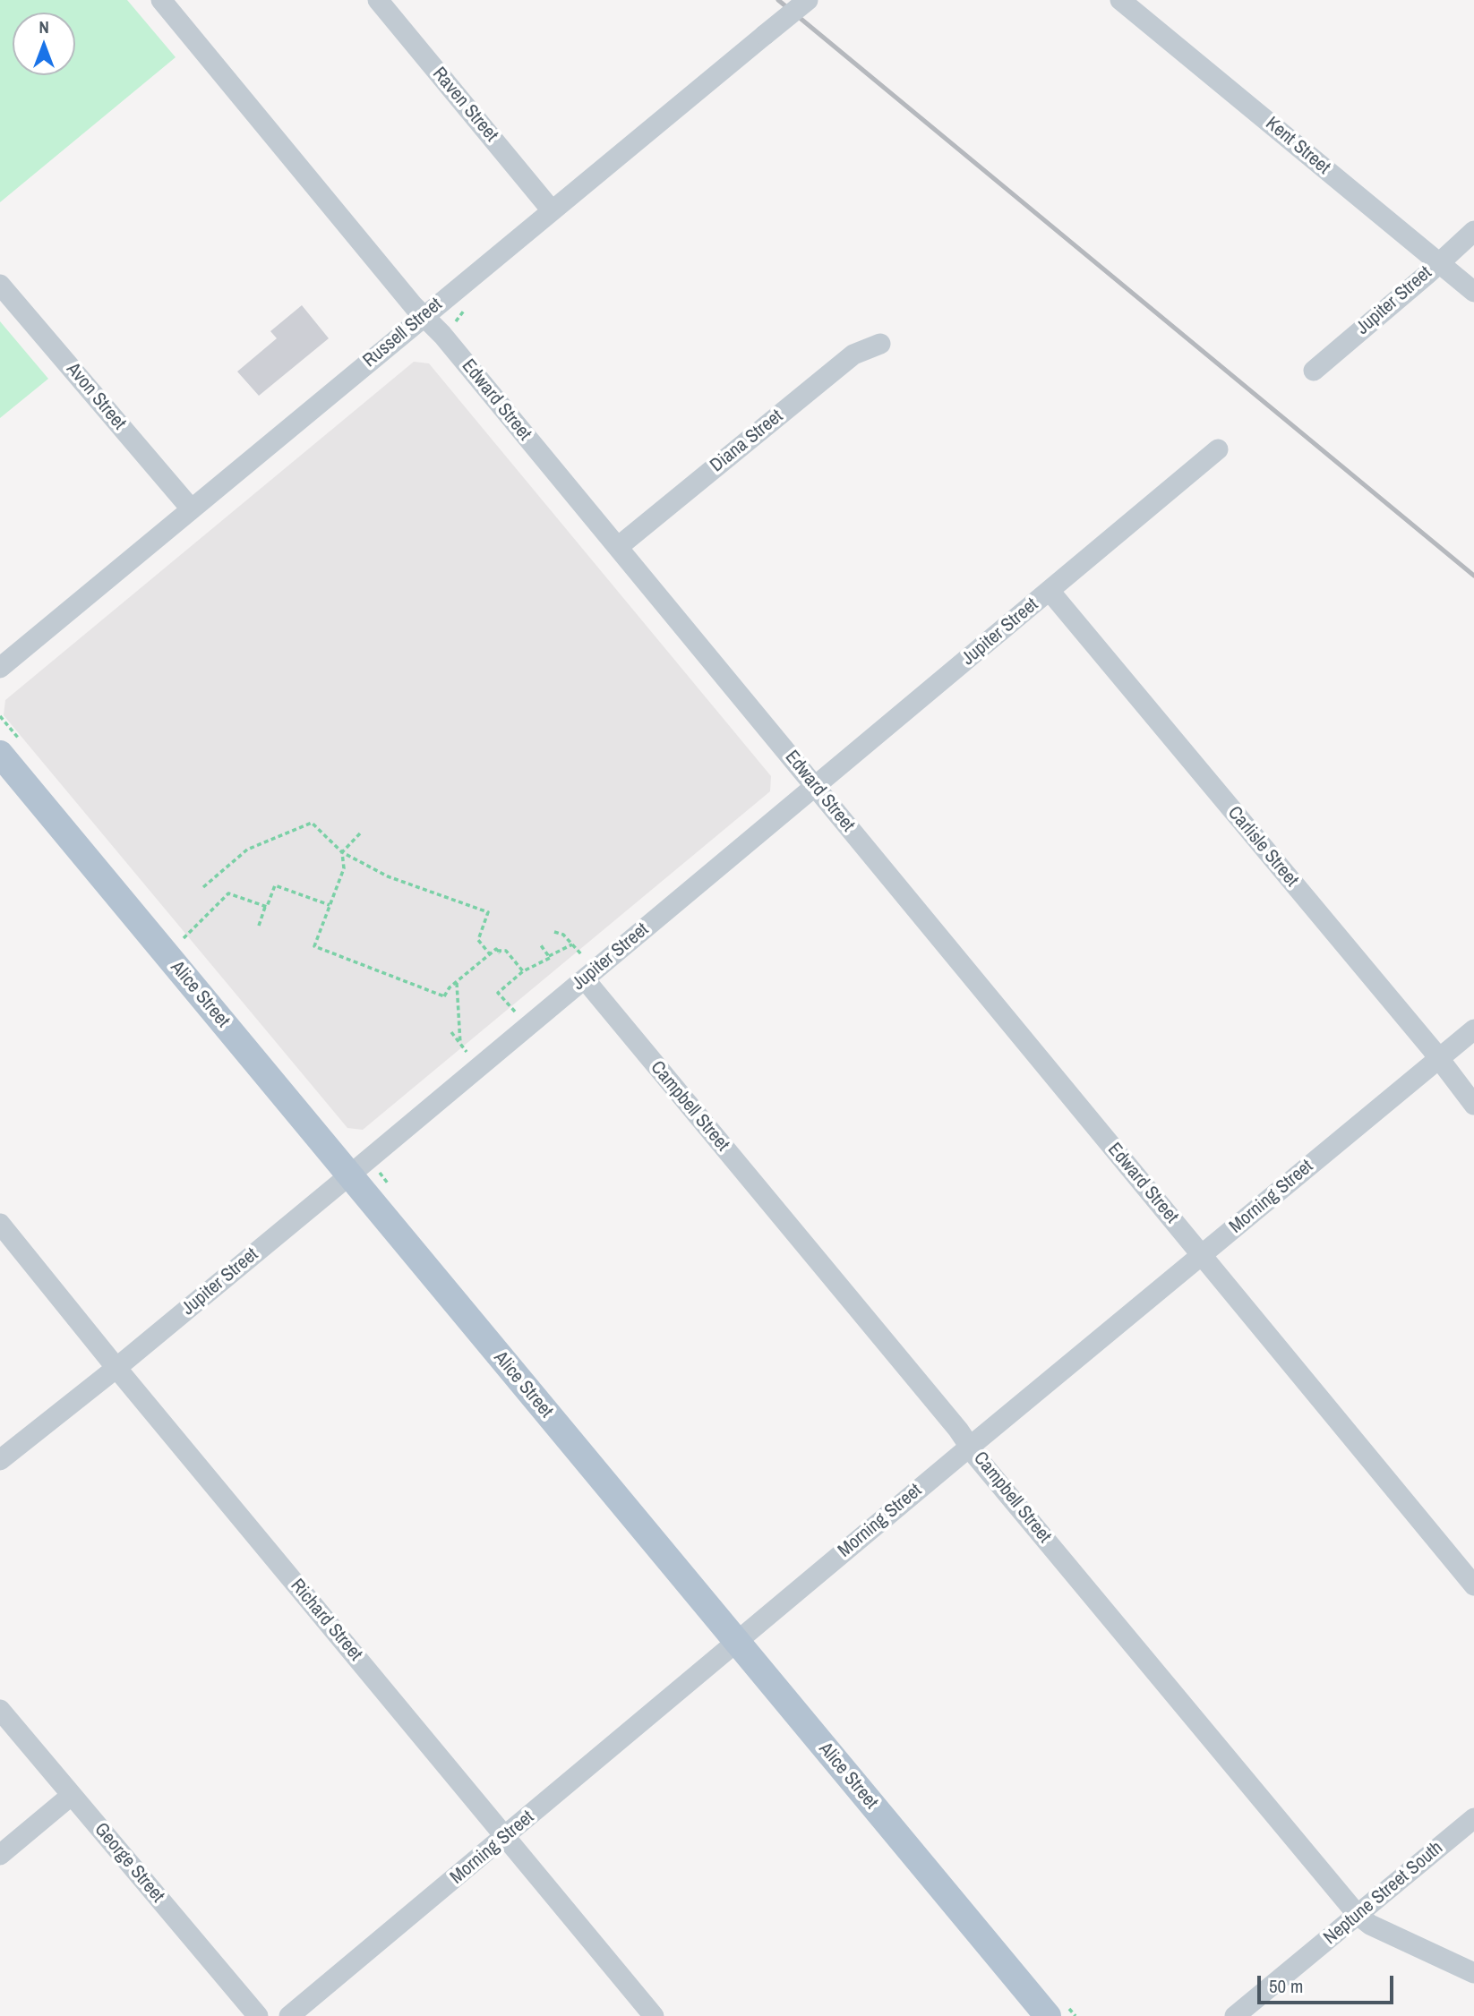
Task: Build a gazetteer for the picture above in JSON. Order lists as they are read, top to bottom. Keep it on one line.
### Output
{"streets":{"main road":["Alice Street"],"street":["Raven Street","Kent Street","Jupiter Street","Russell Street","Avon Street","Edward Street","Diana Street","Carlisle Street","Campbell Street","Morning Street","Richard Street","George Street","Neptune Street South"]},"crossings":[["Raven Street","Russell Street"],["Kent Street","Jupiter Street"],["Jupiter Street","Edward Street"],["Jupiter Street","Carlisle Street"],["Jupiter Street","Alice Street"],["Jupiter Street","Campbell Street"],["Jupiter Street","Richard Street"],["Russell Street","Avon Street"],["Russell Street","Edward Street"],["Edward Street","Diana Street"],["Edward Street","Morning Street"],["Carlisle Street","Morning Street"],["Alice Street","Morning Street"],["Campbell Street","Morning Street"],["Campbell Street","Neptune Street South"],["Morning Street","Richard Street"]],"scale_bar":"50 m","north":"top"}
